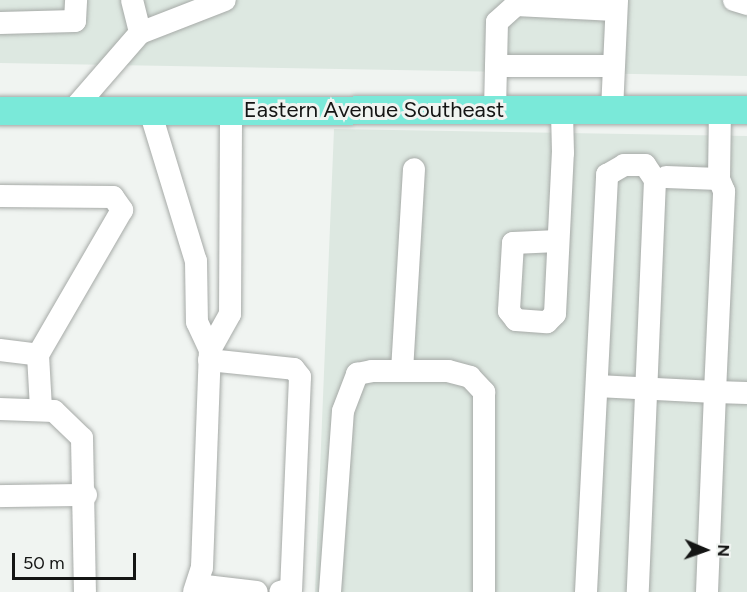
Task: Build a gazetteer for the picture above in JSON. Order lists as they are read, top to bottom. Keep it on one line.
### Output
{"streets":{"main road":["Eastern Avenue Southeast"]},"scale_bar":"50 m","north":"right"}
